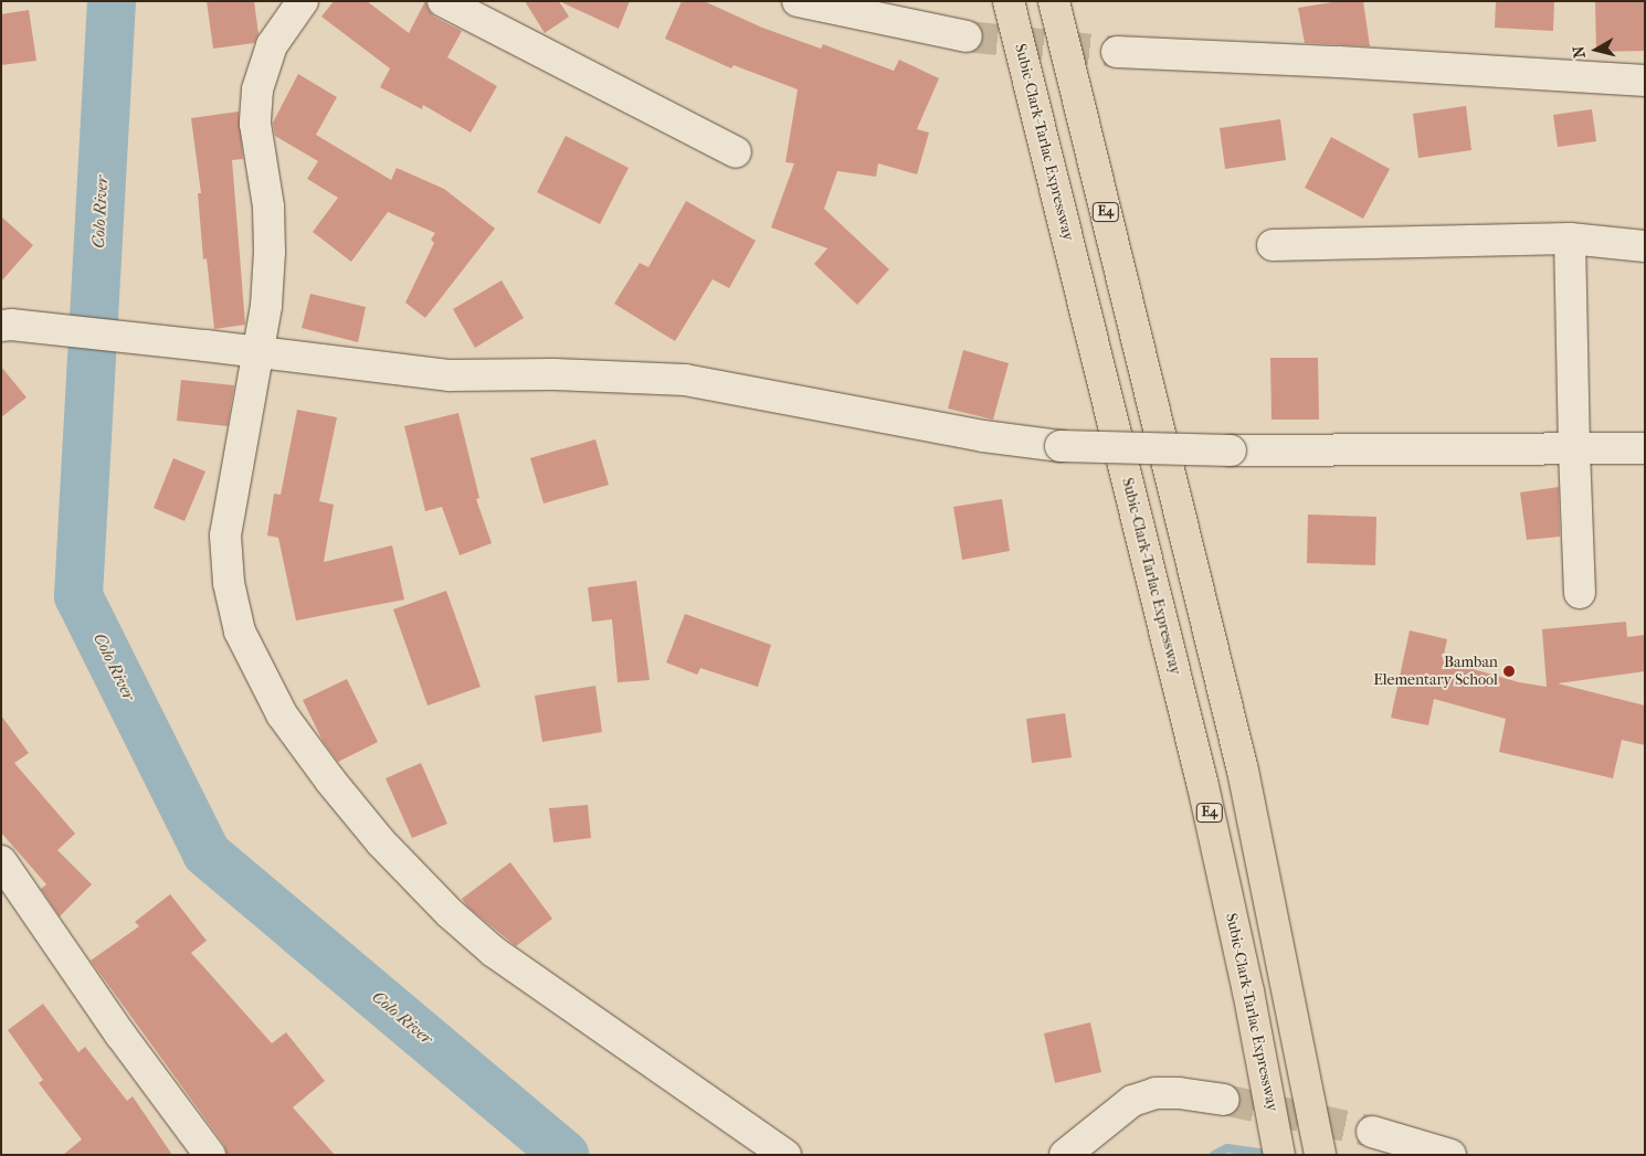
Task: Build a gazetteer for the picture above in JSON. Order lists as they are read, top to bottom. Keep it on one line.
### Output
{"streets":{"highway":["Subic-Clark-Tarlac Expressway","E4"]},"water":["Colo River"],"places":["Bamban Elementary School"],"north":"left"}
